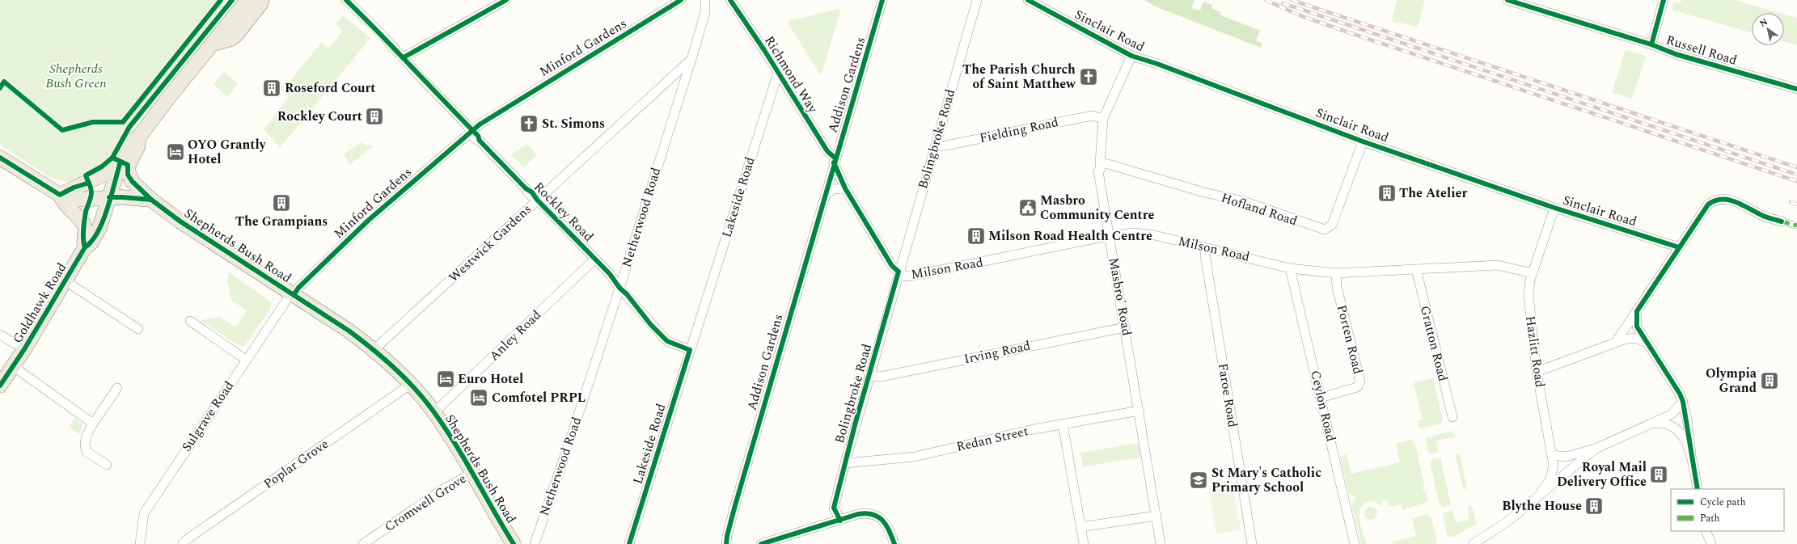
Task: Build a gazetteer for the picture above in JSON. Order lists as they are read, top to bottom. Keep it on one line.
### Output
{"streets":{"main road":["Shepherds Bush Road","Goldhawk Road"],"street":["Sinclair Road","Minford Gardens","Russell Road","Richmond Way","Addison Gardens","Fielding Road","Bolingbroke Road","Lakeside Road","Hofland Road","Rockley Road","Netherwood Road","Westwick Gardens","Milson Road","Masbro' Road","Anley Road","Porten Road","Gratton Road","Hazlitt Road","Irving Road","Faroe Road","Ceylon Road","Sulgrave Road","Redan Street","Poplar Grove","Cromwell Grove"]},"crossings":[["Sinclair Road","Hofland Road"],["Sinclair Road","Masbro' Road"],["Sinclair Road","Hazlitt Road"],["Minford Gardens","Rockley Road"],["Minford Gardens","Shepherds Bush Road"],["Minford Gardens","Sulgrave Road"],["Richmond Way","Addison Gardens"],["Richmond Way","Bolingbroke Road"],["Richmond Way","Lakeside Road"],["Richmond Way","Milson Road"],["Fielding Road","Bolingbroke Road"],["Fielding Road","Masbro' Road"],["Bolingbroke Road","Milson Road"],["Bolingbroke Road","Irving Road"],["Bolingbroke Road","Redan Street"],["Lakeside Road","Rockley Road"],["Hofland Road","Masbro' Road"],["Rockley Road","Netherwood Road"],["Rockley Road","Westwick Gardens"],["Rockley Road","Anley Road"],["Netherwood Road","Westwick Gardens"],["Westwick Gardens","Shepherds Bush Road"],["Shepherds Bush Road","Goldhawk Road"],["Shepherds Bush Road","Anley Road"],["Shepherds Bush Road","Sulgrave Road"],["Shepherds Bush Road","Poplar Grove"],["Shepherds Bush Road","Cromwell Grove"],["Milson Road","Masbro' Road"],["Milson Road","Porten Road"],["Milson Road","Gratton Road"],["Milson Road","Hazlitt Road"],["Milson Road","Faroe Road"],["Milson Road","Ceylon Road"],["Masbro' Road","Irving Road"],["Masbro' Road","Redan Street"],["Porten Road","Ceylon Road"]],"parks":["Shepherds Bush Green"],"places":{"church":["The Parish Church of Saint Matthew","St. Simons"],"building":["Roseford Court","Rockley Court","The Atelier","The Grampians","Milson Road Health Centre","Olympia Grand","Royal Mail Delivery Office","Blythe House"],"hotel":["OYO Grantly Hotel","Euro Hotel","Comfotel PRPL"],"public building":["Masbro Community Centre"],"school or university":["St Mary's Catholic Primary School"]},"legend":["Cycle path","Path"],"north":"top left"}
